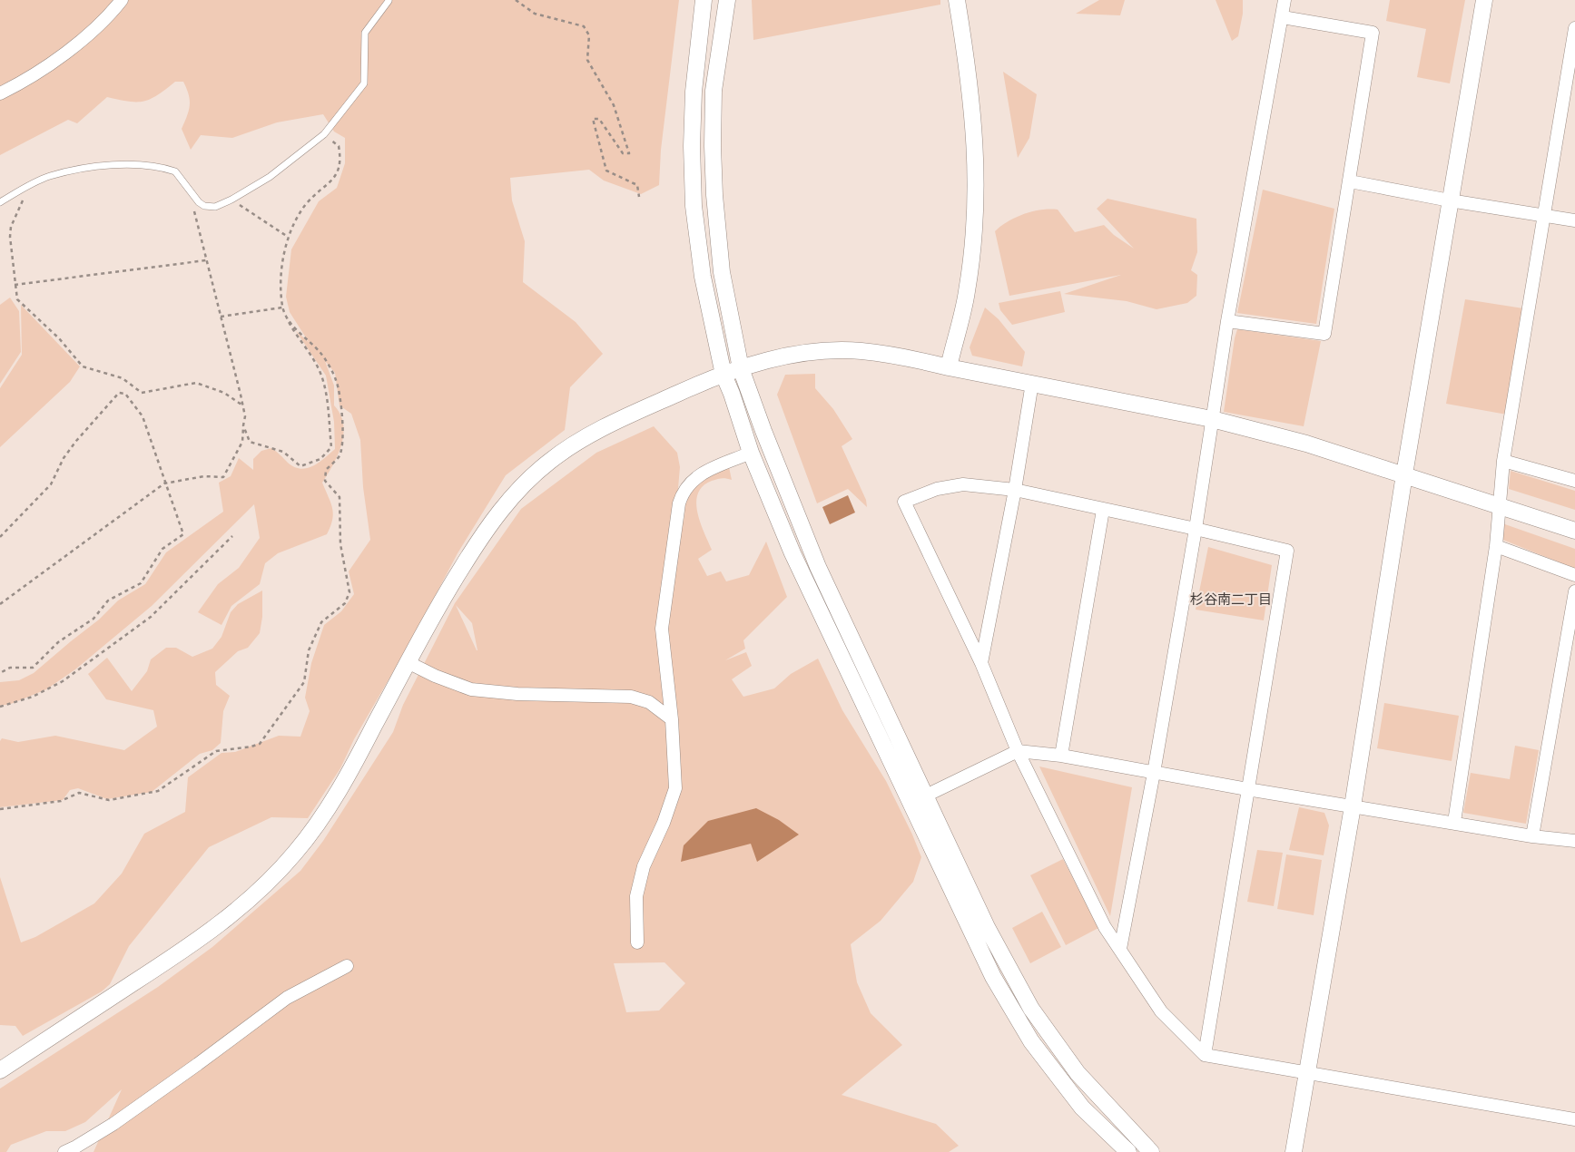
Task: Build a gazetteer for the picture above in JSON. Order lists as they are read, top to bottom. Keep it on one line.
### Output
{"districts":["杉谷南二丁目"]}
